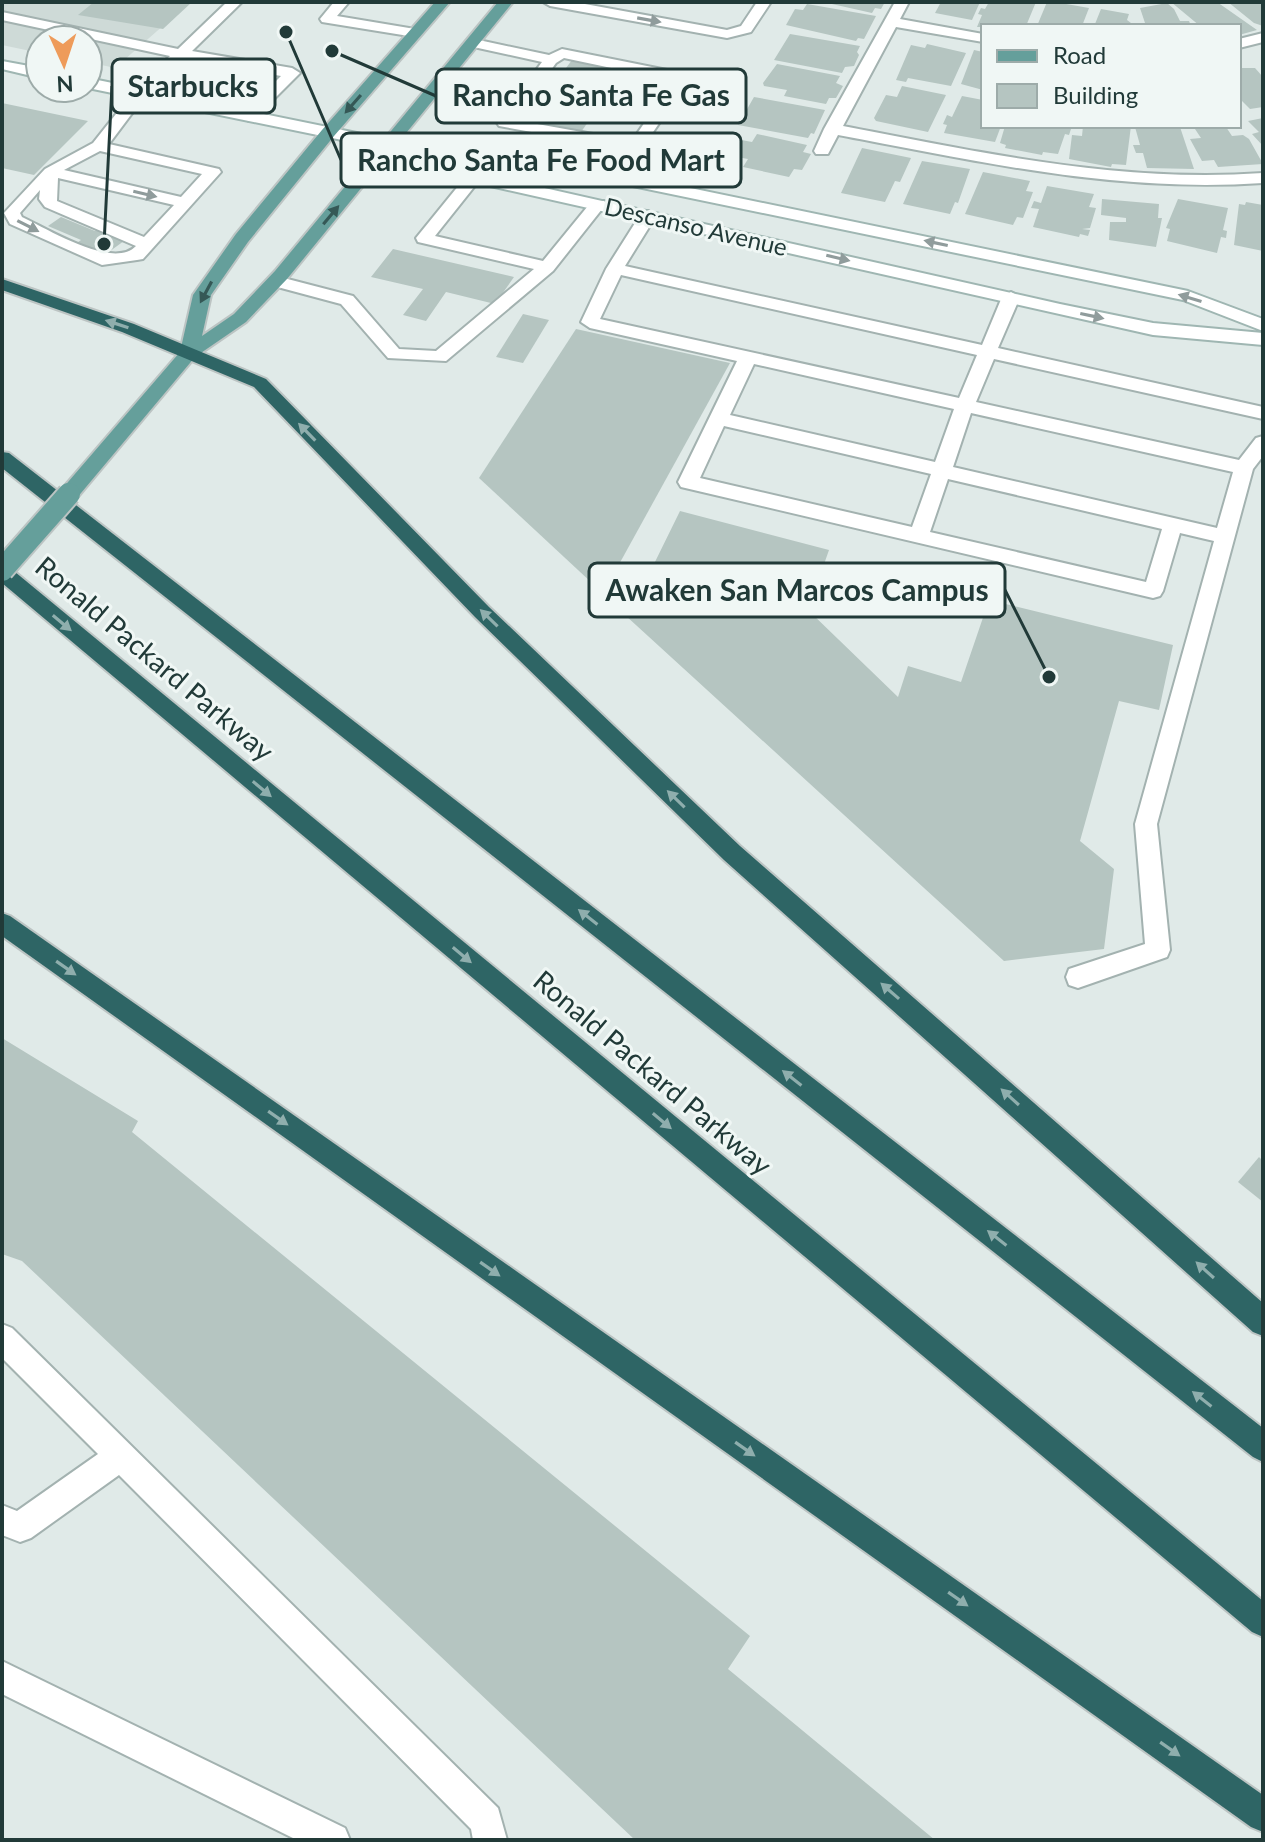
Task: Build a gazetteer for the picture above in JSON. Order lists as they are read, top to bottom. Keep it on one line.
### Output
{"streets":{"highway":["Ronald Packard Parkway"],"street":["Descanso Avenue"]},"places":["Rancho Santa Fe Food Mart","Rancho Santa Fe Gas","Starbucks","Awaken San Marcos Campus"],"legend":["Road","Building"],"north":"bottom"}
